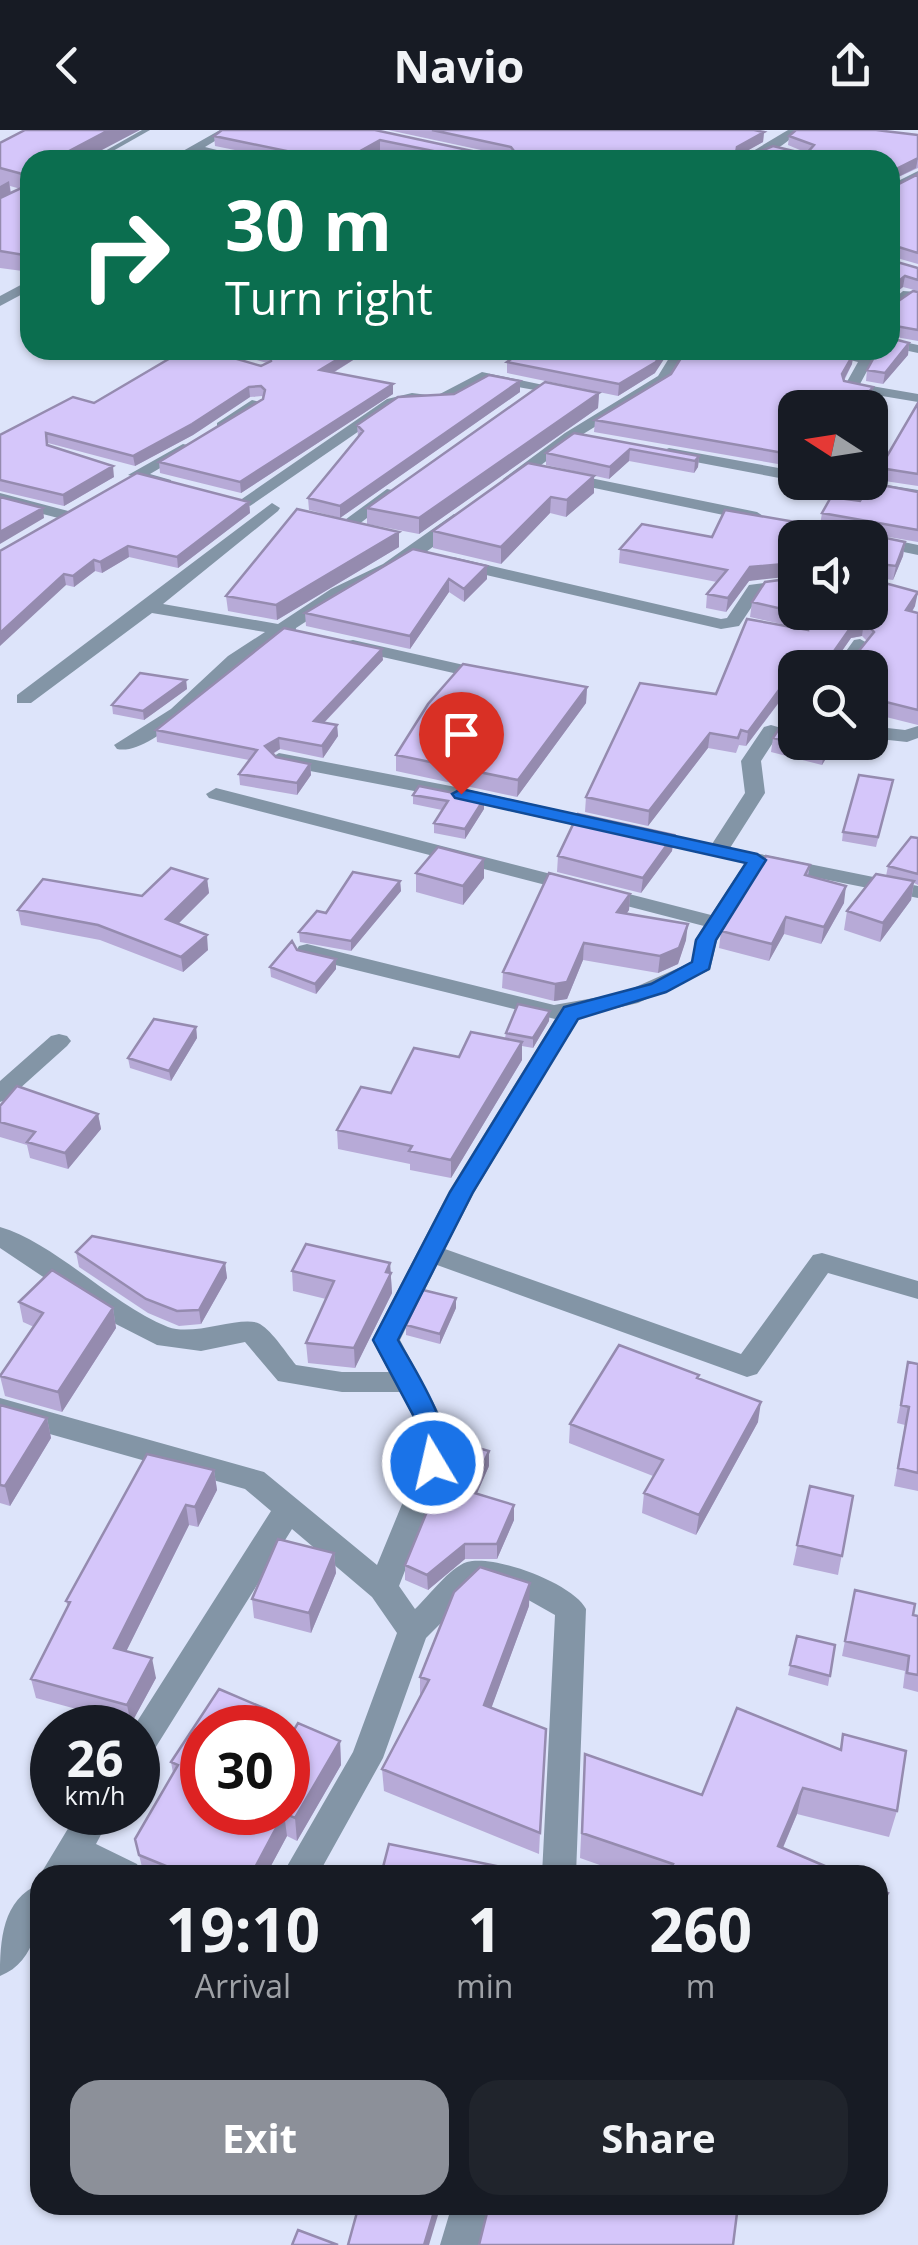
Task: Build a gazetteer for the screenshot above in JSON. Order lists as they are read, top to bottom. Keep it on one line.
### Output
{"north":"left","page":{"header":"Navio","turn":["30 m","Turn right"],"speed":"26 km/h","limit":"30","eta":["19:10","Arrival","1","min","260","m"],"buttons":["Exit","Share"]}}
